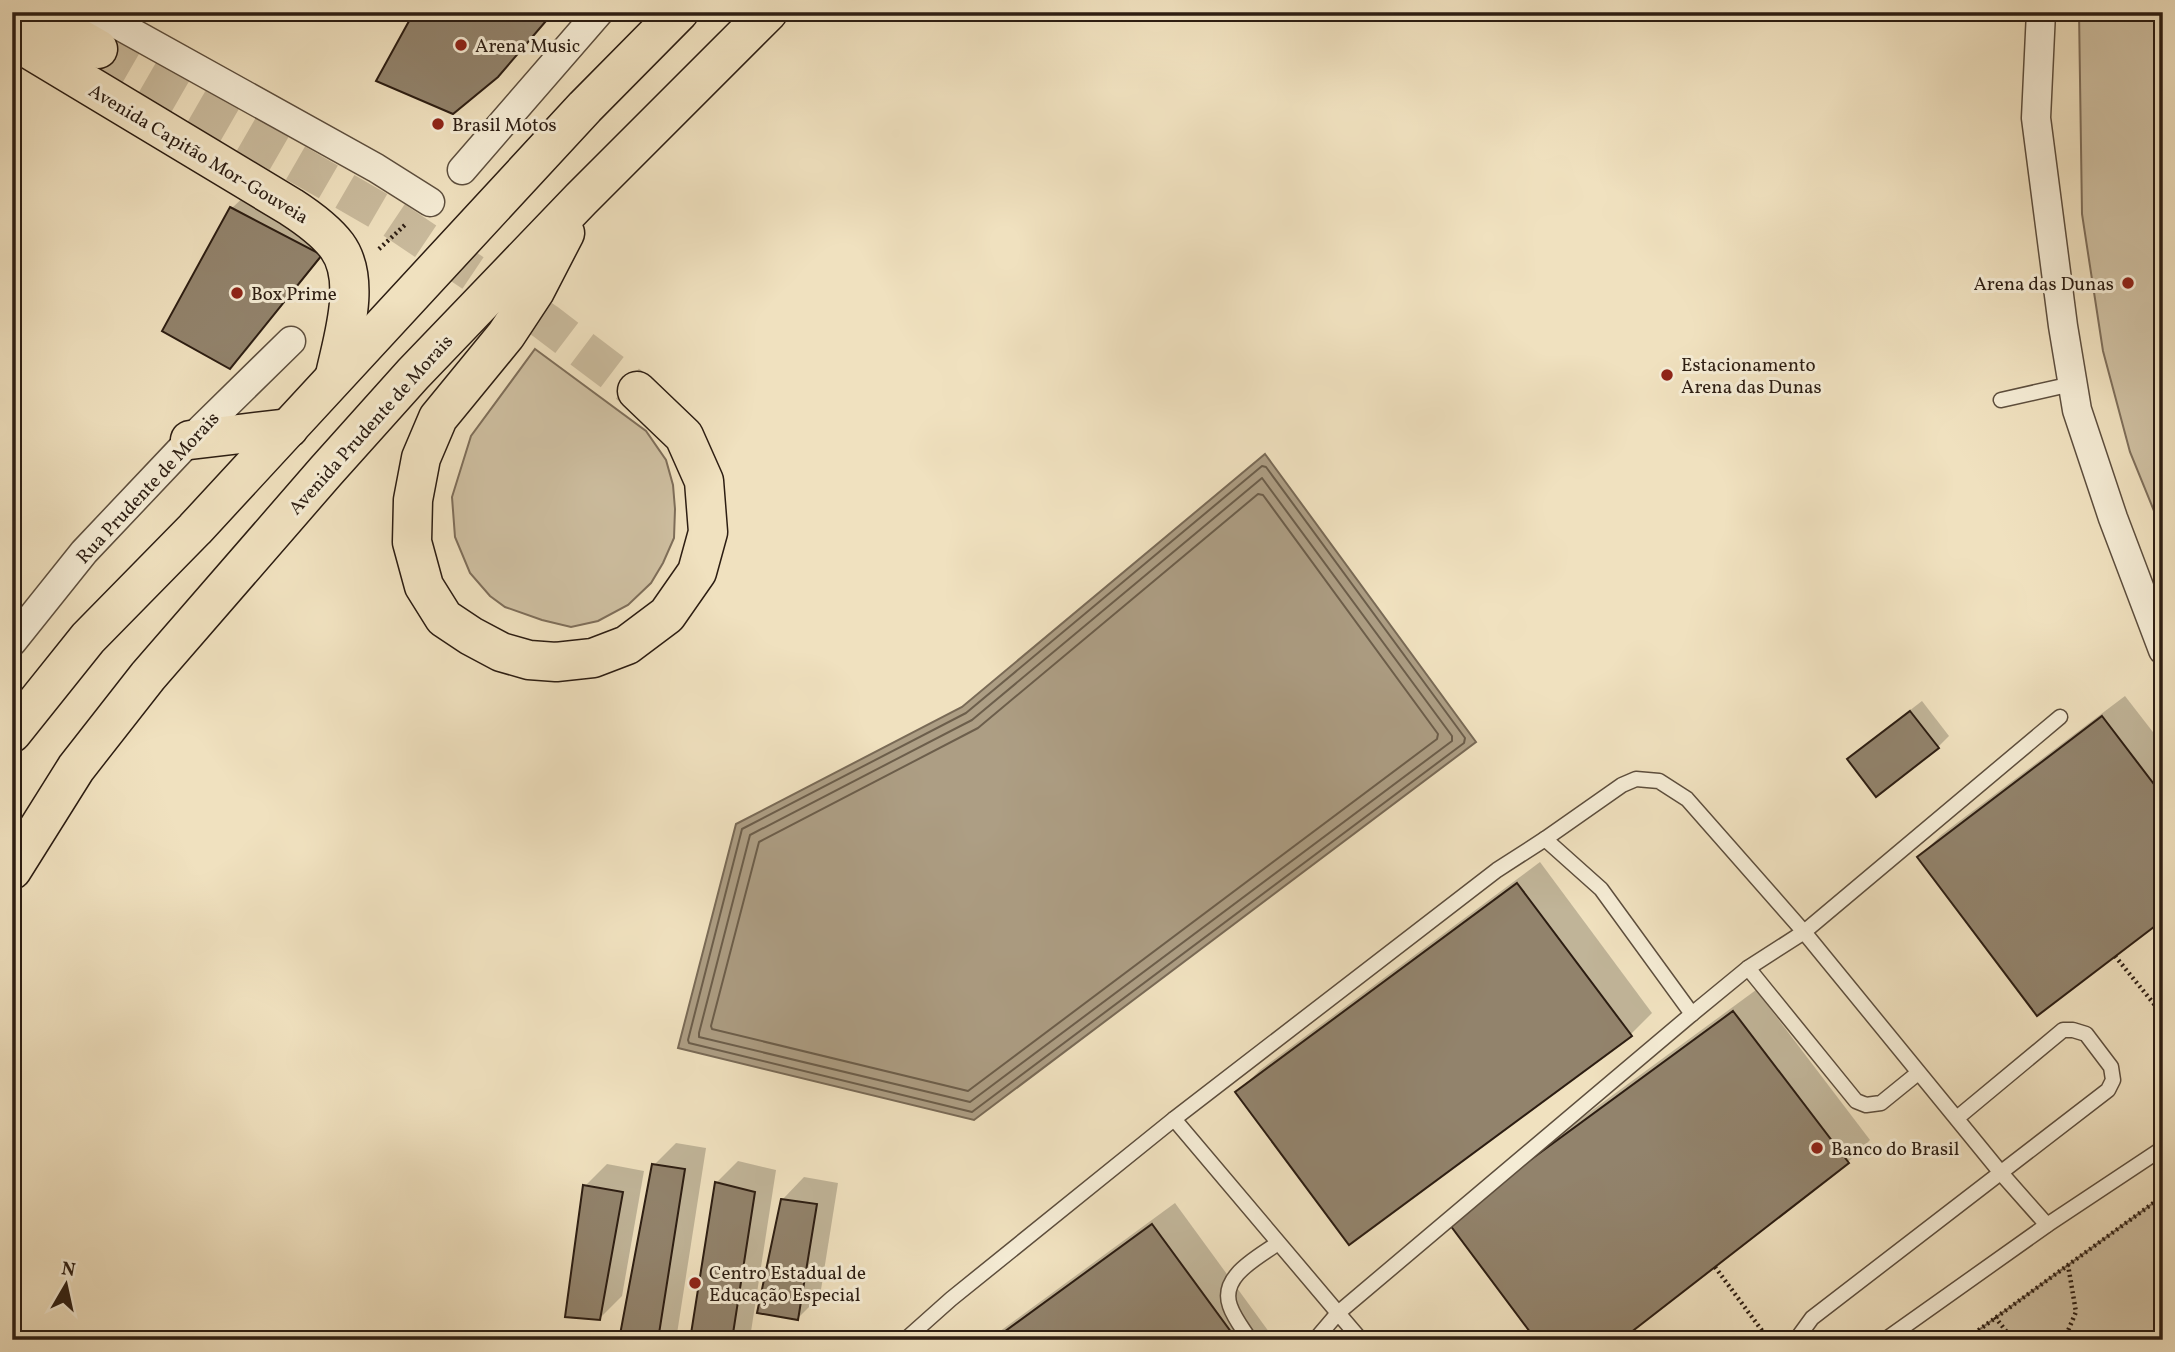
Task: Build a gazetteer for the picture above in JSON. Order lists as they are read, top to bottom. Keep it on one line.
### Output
{"streets":{"main road":["Avenida Capitão Mor-Gouveia","Avenida Prudente de Morais"],"street":["Rua Prudente de Morais"]},"places":["Arena Music","Brasil Motos","Arena das Dunas","Box Prime","Estacionamento Arena das Dunas","Banco do Brasil","Centro Estadual de Educação Especial"],"north":"top"}
